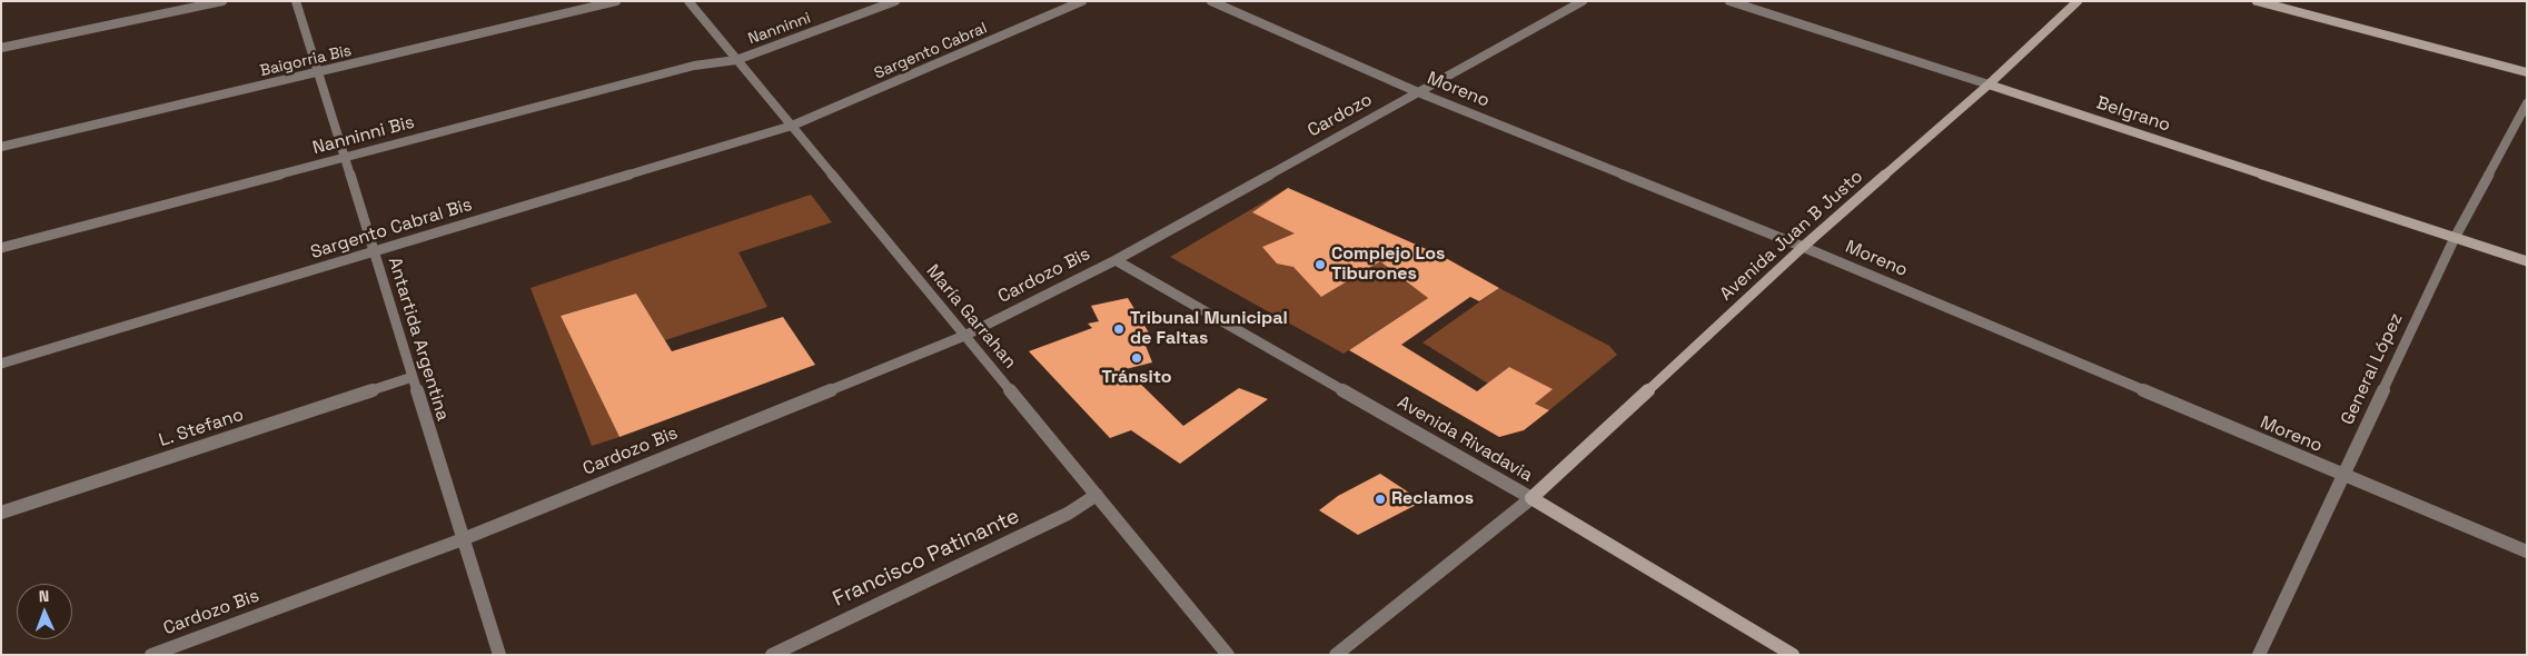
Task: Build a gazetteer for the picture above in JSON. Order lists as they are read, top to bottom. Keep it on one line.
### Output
{"streets":{"main road":["Belgrano","Avenida Juan B Justo","Avenida Rivadavia"],"street":["Nanninni","Sargento Cabral","Baigorria Bis","Moreno","Cardozo","Nanninni Bis","Sargento Cabral Bis","Cardozo Bis","María Garrahan","Antartida Argentina","General López","L. Stefano","Francisco Patinante"]},"crossings":[["Nanninni","Nanninni Bis"],["Nanninni","María Garrahan"],["Sargento Cabral","Sargento Cabral Bis"],["Sargento Cabral","María Garrahan"],["Baigorria Bis","Antartida Argentina"],["Moreno","Cardozo"],["Moreno","Avenida Juan B Justo"],["Moreno","General López"],["Belgrano","Avenida Juan B Justo"],["Belgrano","General López"],["Cardozo","Cardozo Bis"],["Cardozo","Avenida Rivadavia"],["Nanninni Bis","María Garrahan"],["Nanninni Bis","Antartida Argentina"],["Sargento Cabral Bis","María Garrahan"],["Sargento Cabral Bis","Antartida Argentina"],["Avenida Juan B Justo","Avenida Rivadavia"],["Cardozo Bis","María Garrahan"],["Cardozo Bis","Antartida Argentina"],["Cardozo Bis","Avenida Rivadavia"],["María Garrahan","Francisco Patinante"],["Antartida Argentina","L. Stefano"]],"places":["Complejo Los Tiburones","Tribunal Municipal de Faltas","Tránsito","Reclamos"],"north":"top"}
